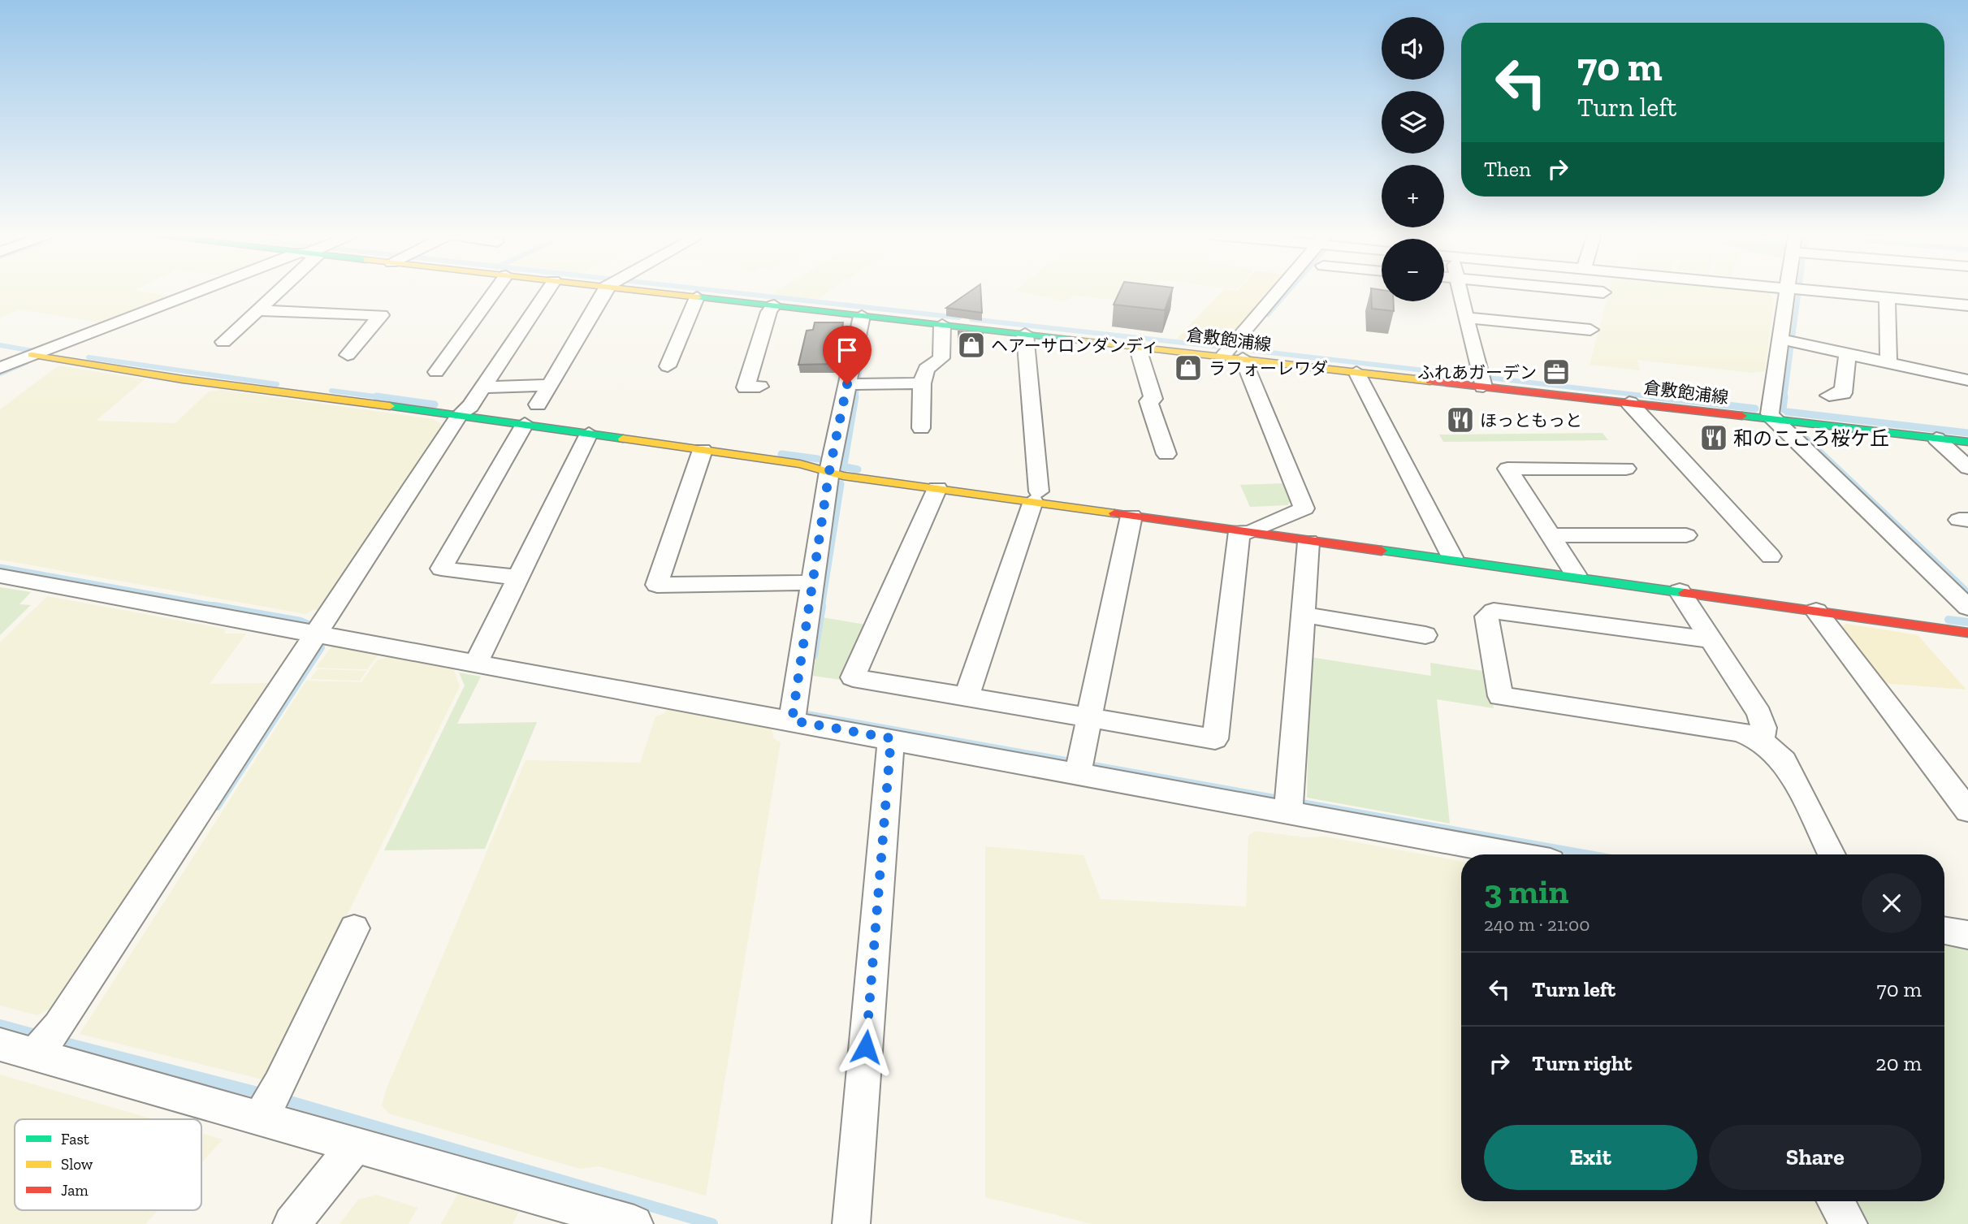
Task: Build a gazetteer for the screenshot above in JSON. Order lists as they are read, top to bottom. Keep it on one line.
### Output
{"streets":{"main road":["倉敷飽浦線"]},"places":{"shop":["ヘアーサロンダンディ","ラフォーレワダ"],"office":["ふれあガーデン"],"restaurant":["ほっともっと","和のこころ桜ケ丘"]},"legend":["Fast","Slow","Jam"],"page":{"map_buttons":["+","−"],"turn":["70 m","Turn left"],"then":"Then","heading":["3 min","240 m · 21:00"],"list":[{"name":"Turn left","value":"70 m"},{"name":"Turn right","value":"20 m"}],"buttons":["Exit","Share"]}}
